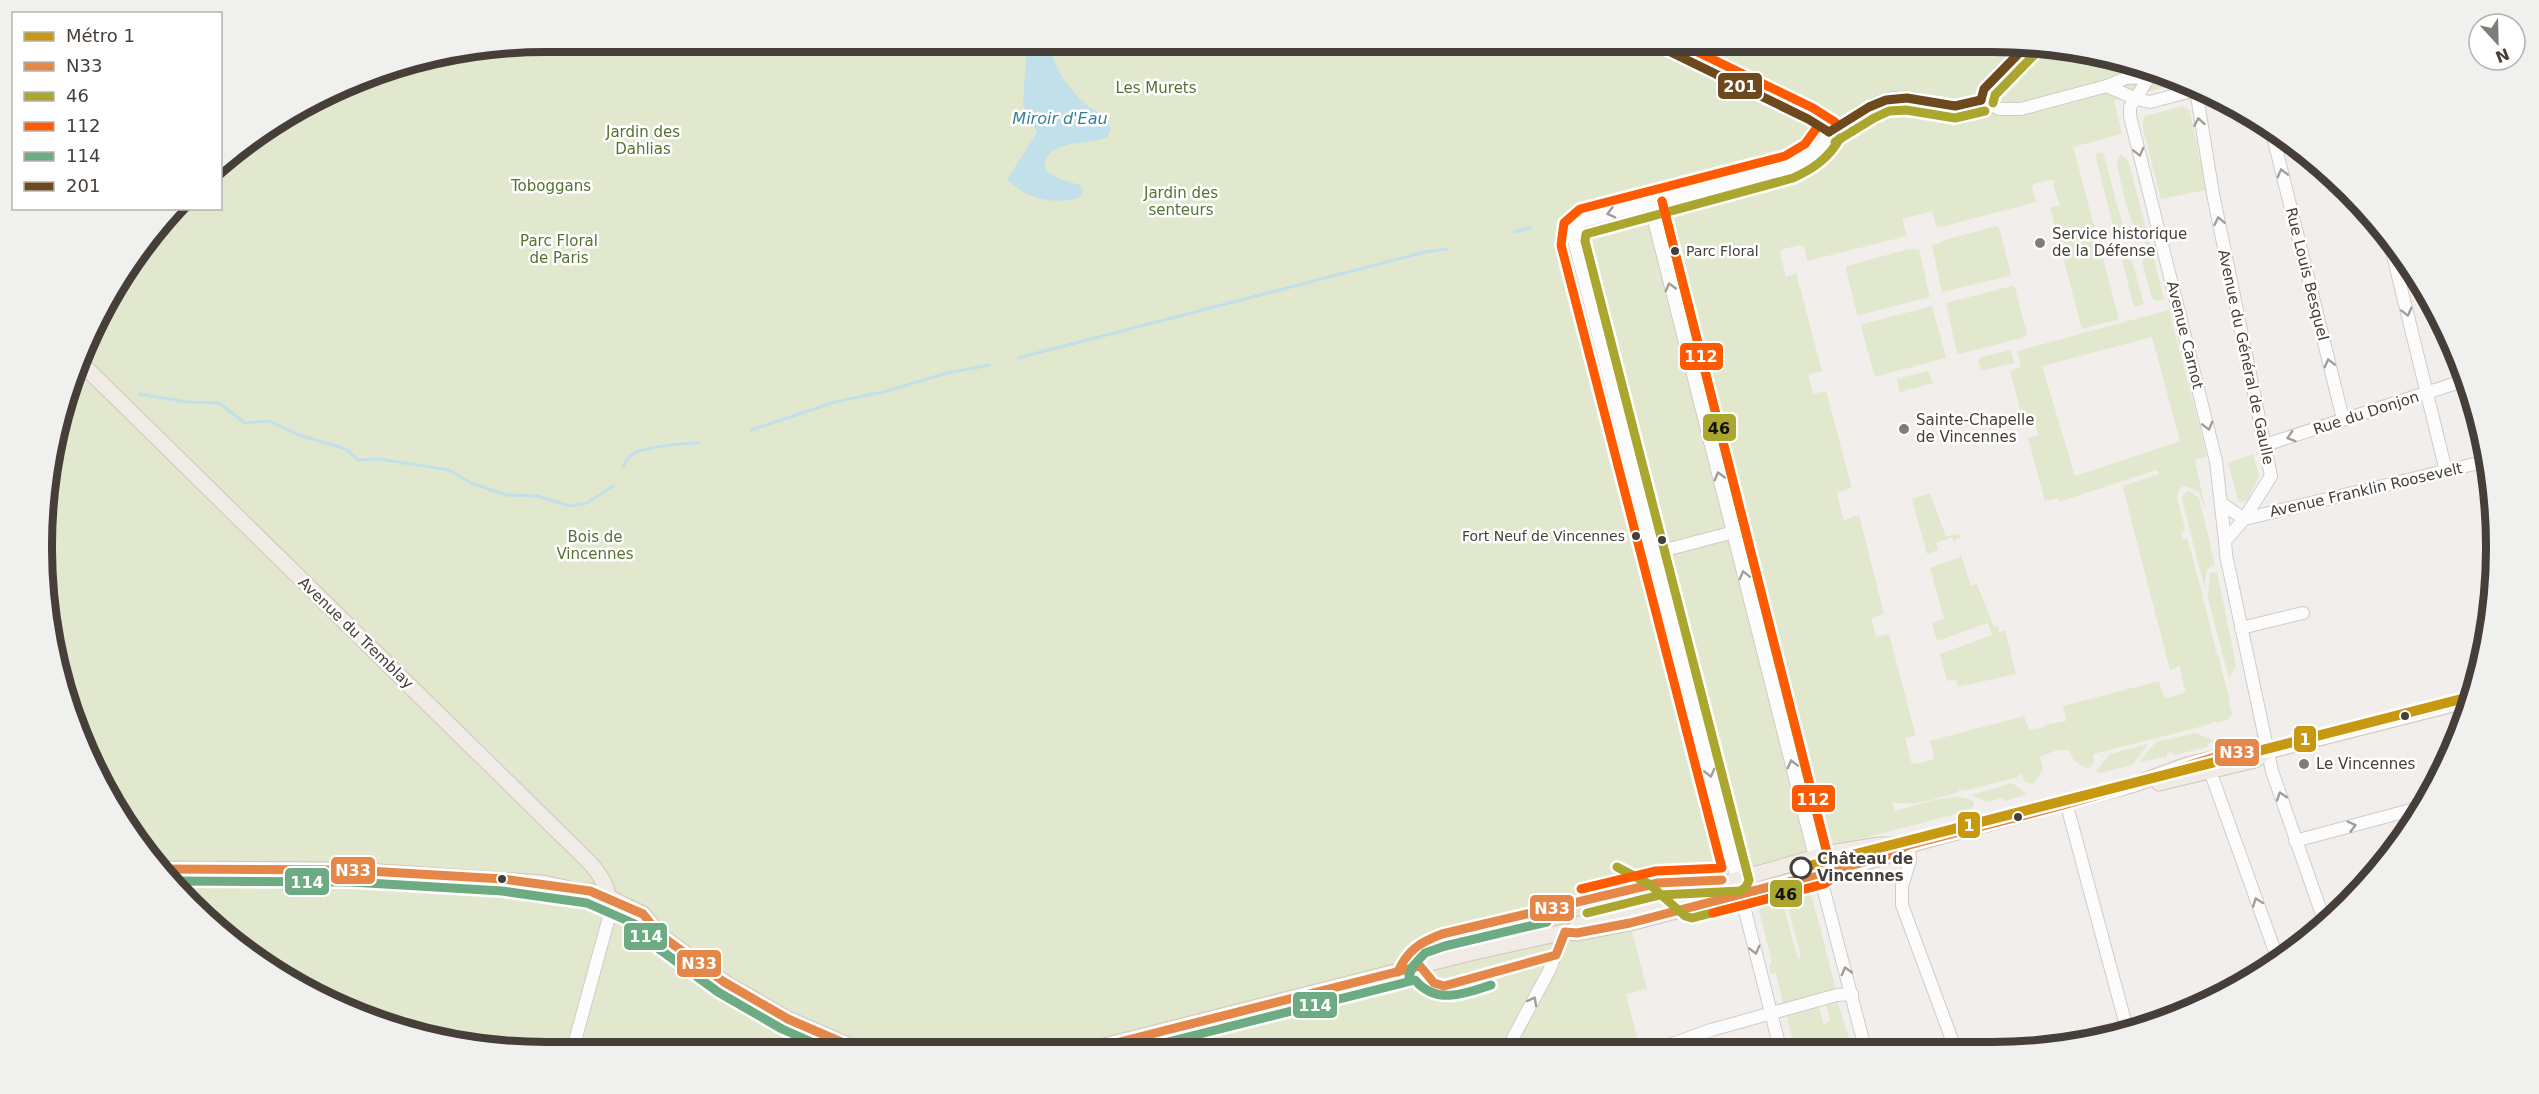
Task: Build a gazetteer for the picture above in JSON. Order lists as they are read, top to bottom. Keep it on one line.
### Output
{"streets":{"main road":["Avenue du Tremblay"],"street":["Rue Louis Besquel","Avenue Carnot","Avenue du Général de Gaulle","Rue du Donjon","Avenue Franklin Roosevelt"]},"crossings":[["Rue Louis Besquel","Rue du Donjon"],["Avenue Carnot","Avenue du Général de Gaulle"],["Avenue du Général de Gaulle","Rue du Donjon"],["Avenue du Général de Gaulle","Avenue Franklin Roosevelt"]],"one_way":["Avenue Carnot","Avenue du Général de Gaulle","Rue du Donjon"],"water":["Miroir d'Eau"],"parks":["Les Murets","Jardin des Dahlias","Toboggans","Jardin des senteurs","Parc Floral de Paris","Bois de Vincennes"],"places":["Service historique de la Défense","Parc Floral","Sainte-Chapelle de Vincennes","Fort Neuf de Vincennes","Le Vincennes","Château de Vincennes"],"lines":["transit line 112","transit line 201","transit line 46","metro line 1","transit line N33","transit line 114"],"legend":["Métro 1","N33","46","112","114","201"],"north":"bottom"}
